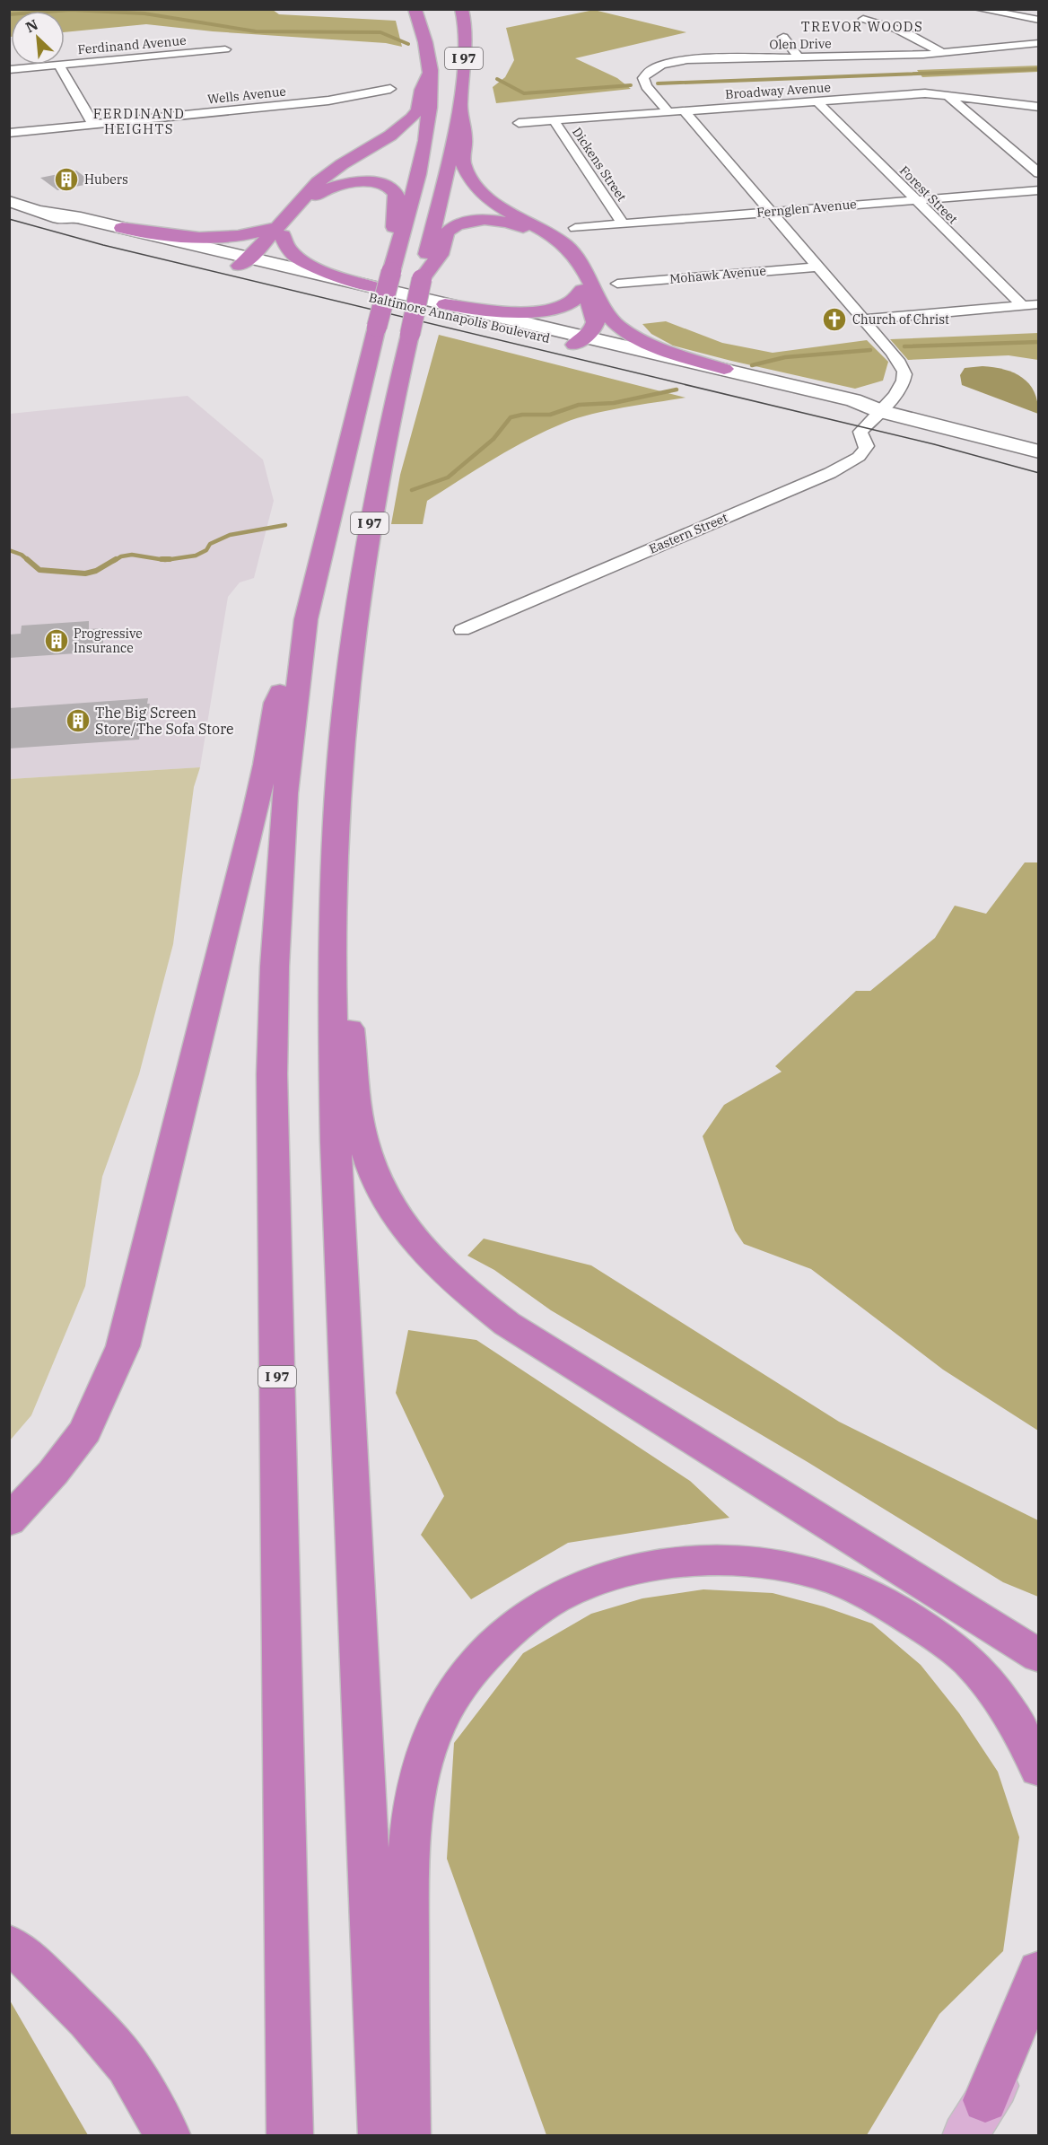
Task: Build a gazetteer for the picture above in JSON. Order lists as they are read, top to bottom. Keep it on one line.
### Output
{"streets":{"highway":["I 97"],"main road":["Baltimore Annapolis Boulevard"],"street":["Olen Drive","Ferdinand Avenue","Broadway Avenue","Wells Avenue","Dickens Street","Forest Street","Fernglen Avenue","Mohawk Avenue","Eastern Street"]},"crossings":[["Olen Drive","Broadway Avenue"],["Broadway Avenue","Dickens Street"],["Broadway Avenue","Forest Street"],["Dickens Street","Fernglen Avenue"],["Forest Street","Fernglen Avenue"],["Baltimore Annapolis Boulevard","Eastern Street"]],"districts":["TREVOR WOODS","FERDINAND HEIGHTS"],"places":{"building":["Hubers","Progressive Insurance","The Big Screen Store/The Sofa Store"],"church":["Church of Christ"]},"north":"top left"}
